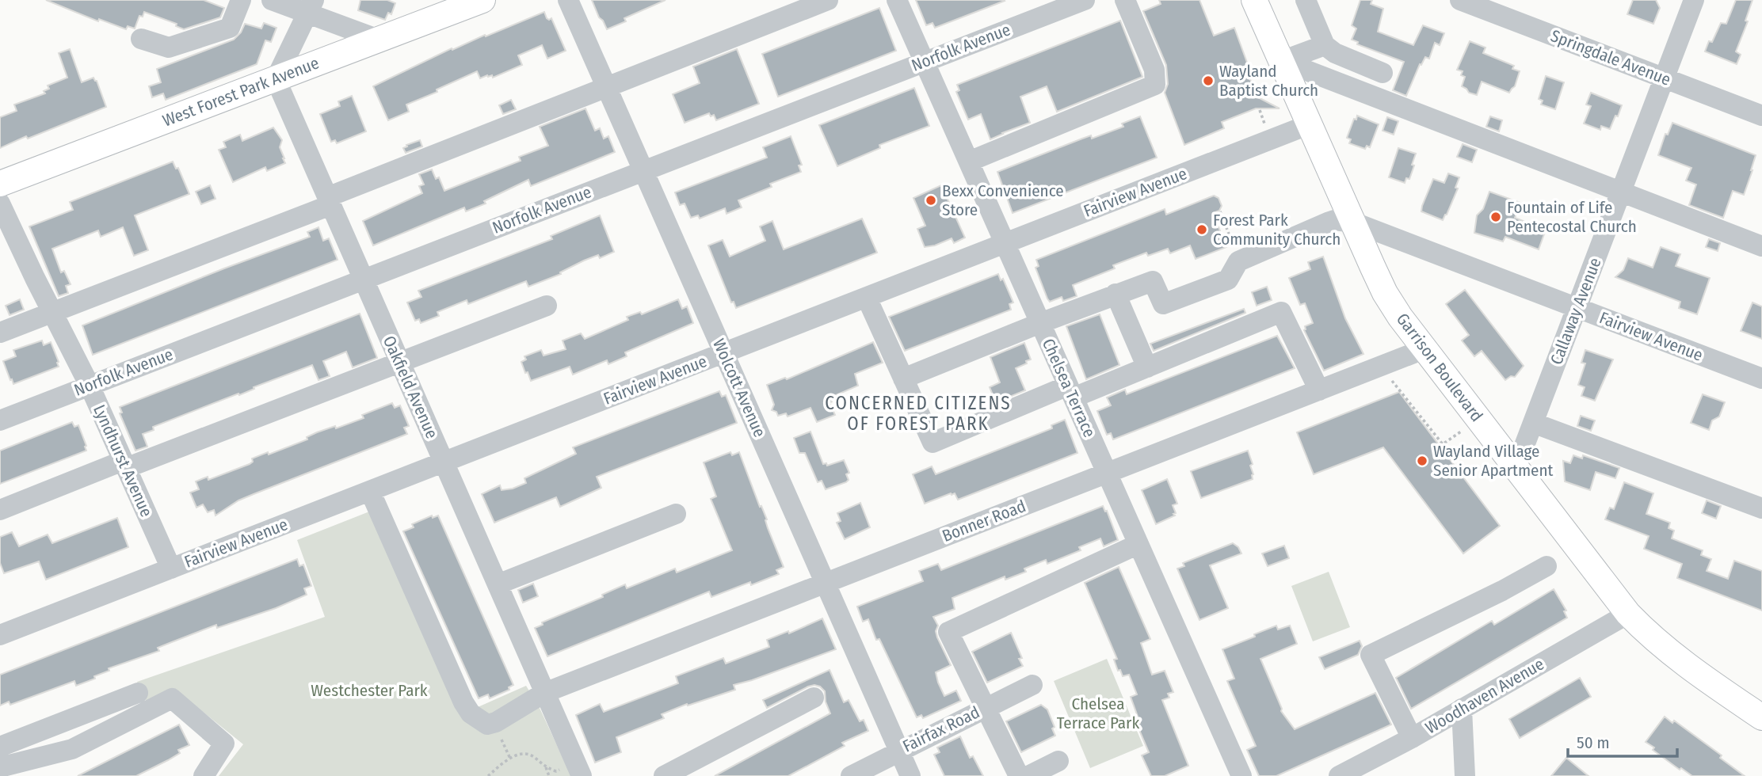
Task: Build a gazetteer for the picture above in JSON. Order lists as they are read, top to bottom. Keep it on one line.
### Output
{"streets":{"main road":["West Forest Park Avenue","Garrison Boulevard"],"street":["Norfolk Avenue","Springdale Avenue","Fairview Avenue","Callaway Avenue","Oakfield Avenue","Wolcott Avenue","Chelsea Terrace","Lyndhurst Avenue","Bonner Road","Woodhaven Avenue","Fairfax Road"]},"crossings":[["Norfolk Avenue","Oakfield Avenue"],["Norfolk Avenue","Wolcott Avenue"],["Norfolk Avenue","Chelsea Terrace"],["Norfolk Avenue","Lyndhurst Avenue"],["Springdale Avenue","Callaway Avenue"],["West Forest Park Avenue","Oakfield Avenue"],["Fairview Avenue","Callaway Avenue"],["Fairview Avenue","Garrison Boulevard"],["Fairview Avenue","Oakfield Avenue"],["Fairview Avenue","Wolcott Avenue"],["Fairview Avenue","Chelsea Terrace"],["Fairview Avenue","Lyndhurst Avenue"],["Fairview Avenue","Bonner Road"],["Callaway Avenue","Garrison Boulevard"],["Garrison Boulevard","Bonner Road"],["Garrison Boulevard","Woodhaven Avenue"],["Oakfield Avenue","Bonner Road"],["Wolcott Avenue","Bonner Road"],["Wolcott Avenue","Fairfax Road"],["Chelsea Terrace","Bonner Road"]],"districts":["CONCERNED CITIZENS OF FOREST PARK"],"parks":["Westchester Park","Chelsea Terrace Park"],"places":["Wayland Baptist Church","Bexx Convenience Store","Fountain of Life Pentecostal Church","Forest Park Community Church","Wayland Village Senior Apartment"],"scale_bar":"50 m"}
